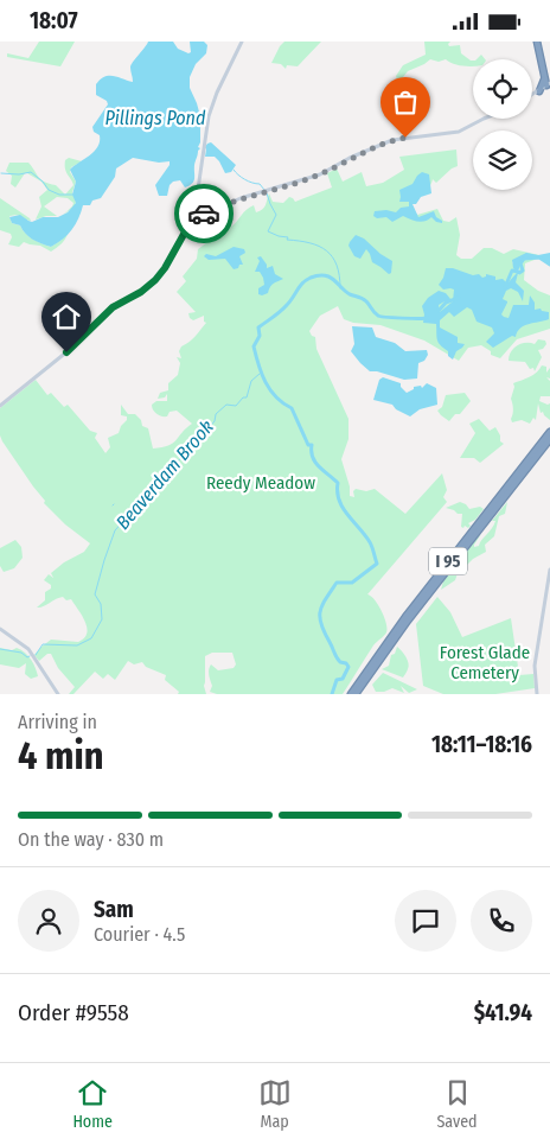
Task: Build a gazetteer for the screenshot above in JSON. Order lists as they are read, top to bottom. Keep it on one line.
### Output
{"streets":{"highway":["I 95"]},"water":["Pillings Pond","Beaverdam Brook"],"parks":["Reedy Meadow","Forest Glade Cemetery"],"page":{"status":"18:07","heading":["4 min","Arriving in","18:11–18:16"],"panel":["Sam","Courier · 4.5","Order #9558","$41.94"],"bar":"On the way · 830 m","tabs":["Home","Map","Saved"]}}
